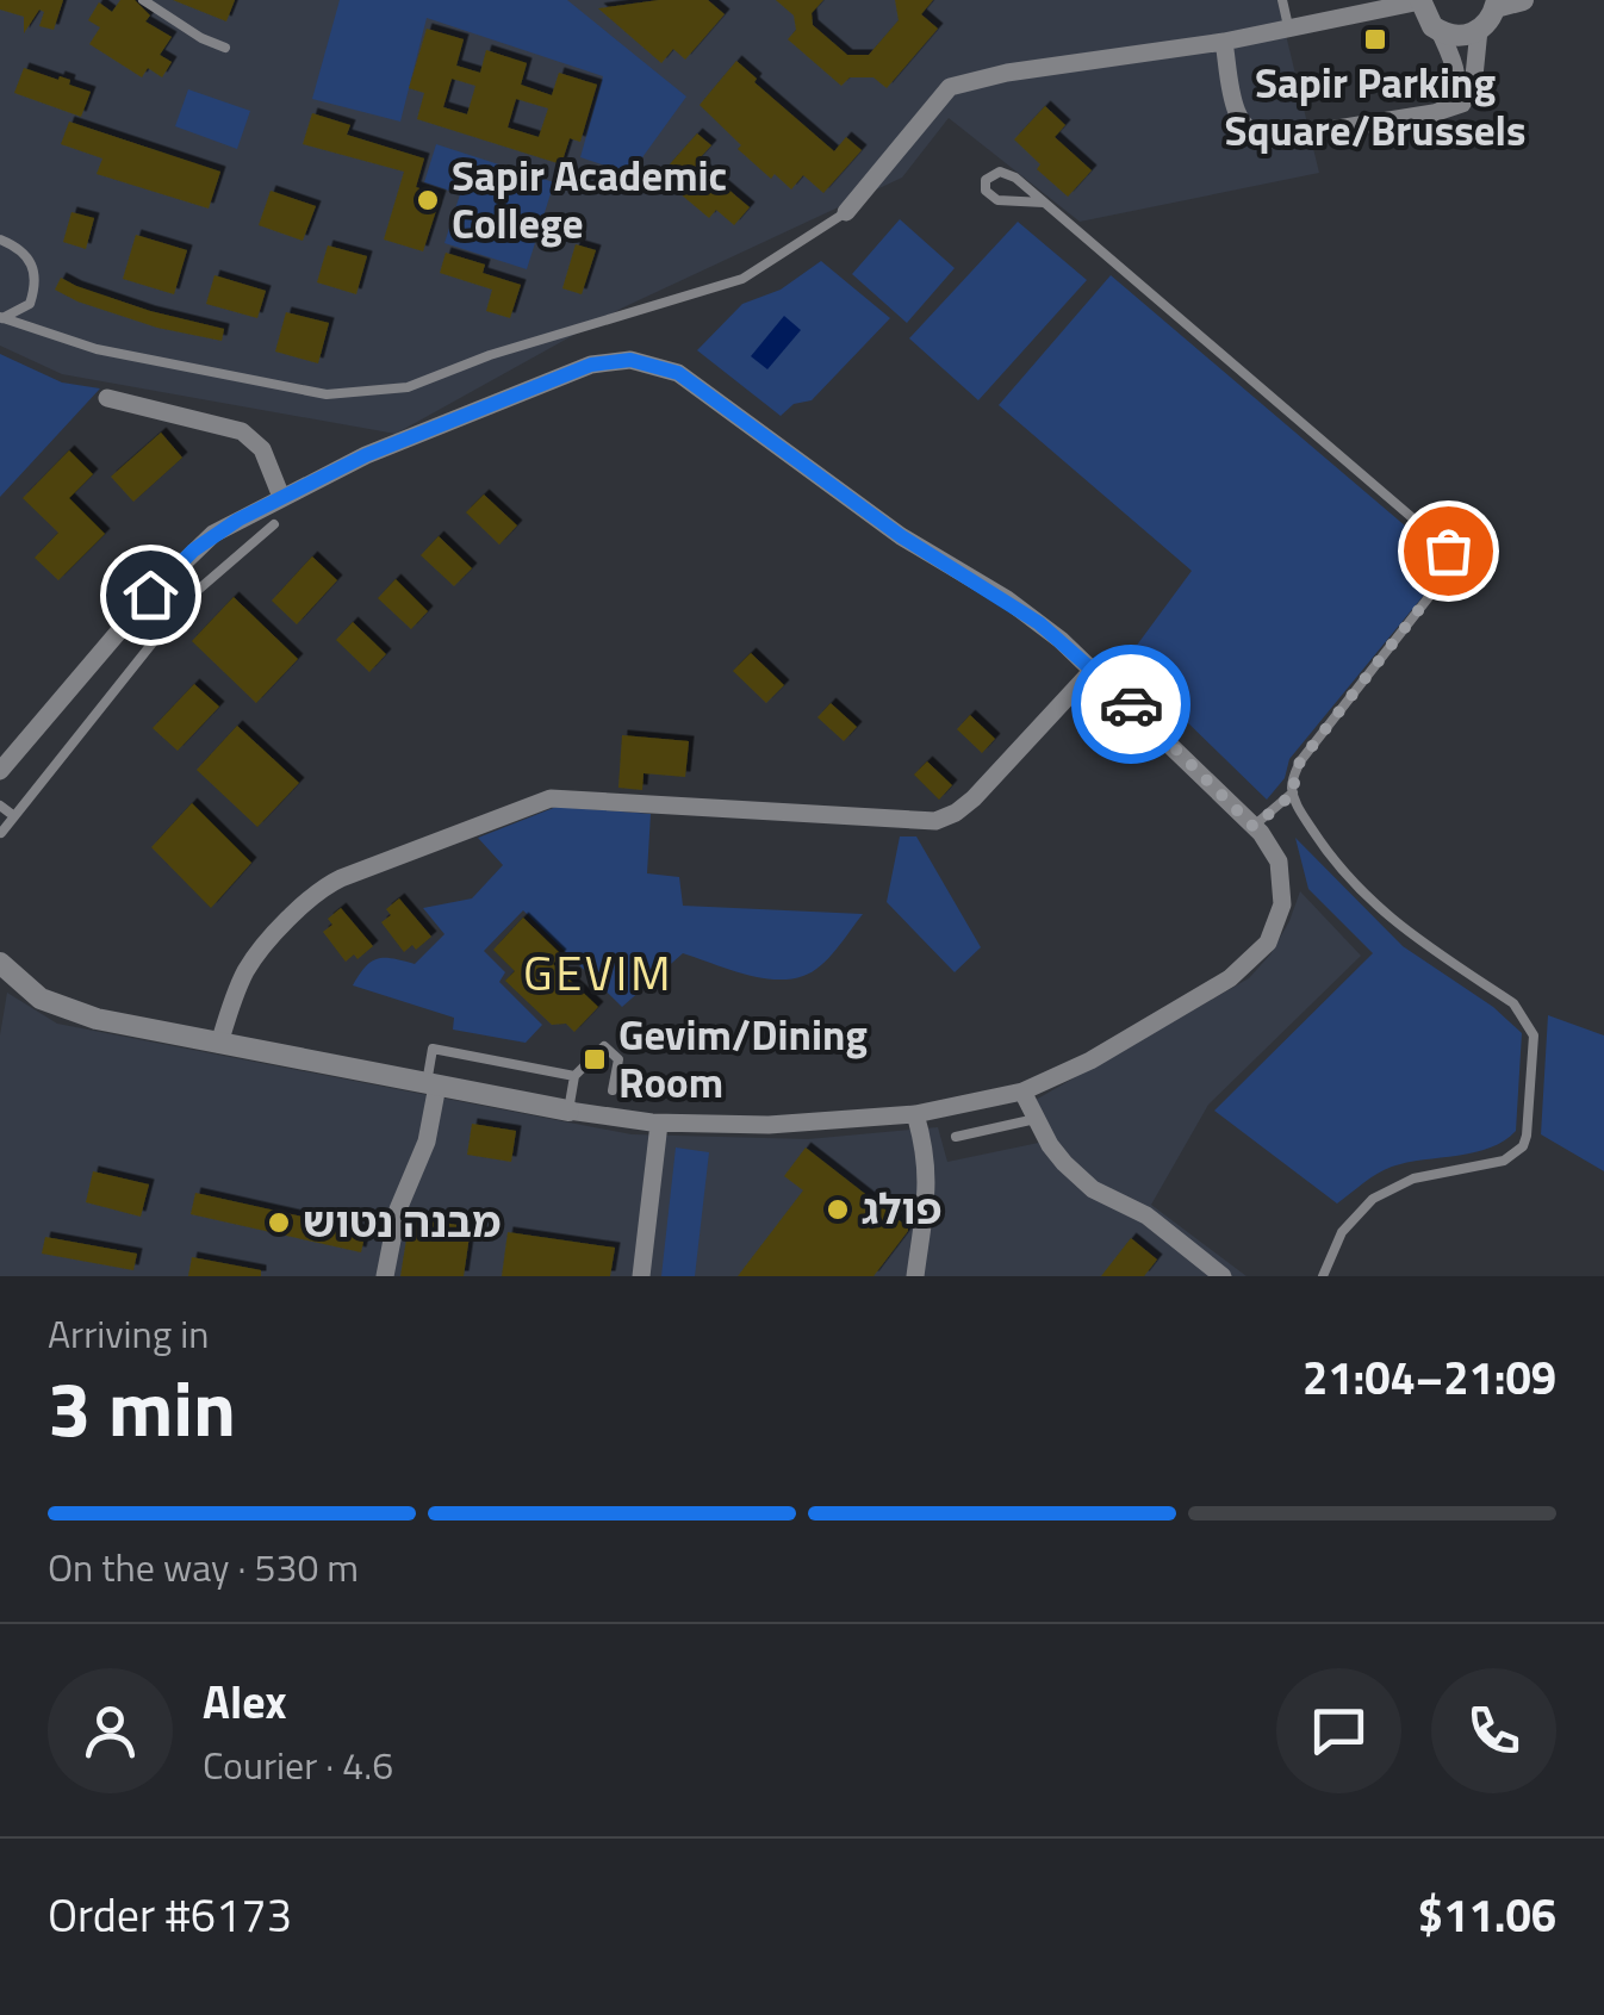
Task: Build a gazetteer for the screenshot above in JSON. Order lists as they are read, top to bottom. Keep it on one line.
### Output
{"districts":["GEVIM"],"places":{"transit":["Sapir Parking Square/Brussels","Gevim/Dining Room"],"other":["Sapir Academic College","פולג","מבנה נטוש"]},"page":{"heading":["3 min","Arriving in","21:04–21:09"],"panel":["Alex","Courier · 4.6","Order #6173","$11.06"],"bar":"On the way · 530 m"}}
